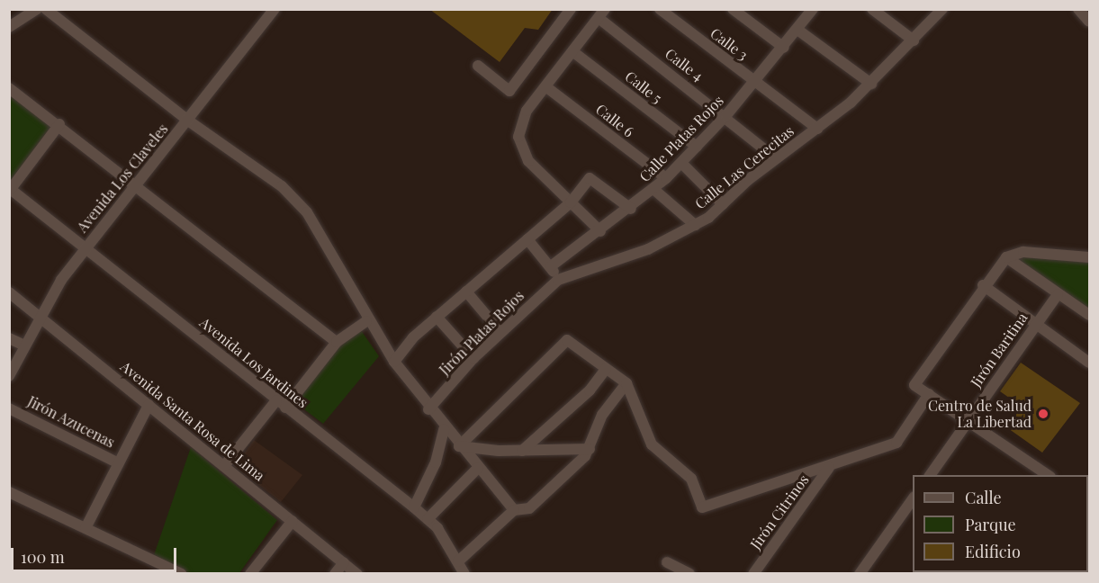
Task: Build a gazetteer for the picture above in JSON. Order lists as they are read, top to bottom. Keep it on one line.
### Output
{"streets":{"street":["Calle 3","Calle 4","Calle 5","Calle 6","Calle Platas Rojos","Calle Las Cerecitas","Avenida Los Claveles","Jirón Platas Rojos","Jirón Baritina","Avenida Los Jardines","Avenida Santa Rosa de Lima","Jirón Azucenas","Jirón Citrinos"]},"crossings":[["Calle 3","Calle Platas Rojos"],["Calle 3","Calle Las Cerecitas"],["Calle 4","Calle Platas Rojos"],["Calle 4","Calle Las Cerecitas"],["Calle 5","Calle Platas Rojos"],["Calle 6","Calle Platas Rojos"],["Calle Las Cerecitas","Jirón Platas Rojos"],["Avenida Los Claveles","Avenida Los Jardines"],["Avenida Los Claveles","Avenida Santa Rosa de Lima"]],"places":["Centro de Salud La Libertad"],"legend":["Calle","Parque","Edificio"],"scale_bar":"100 m"}
